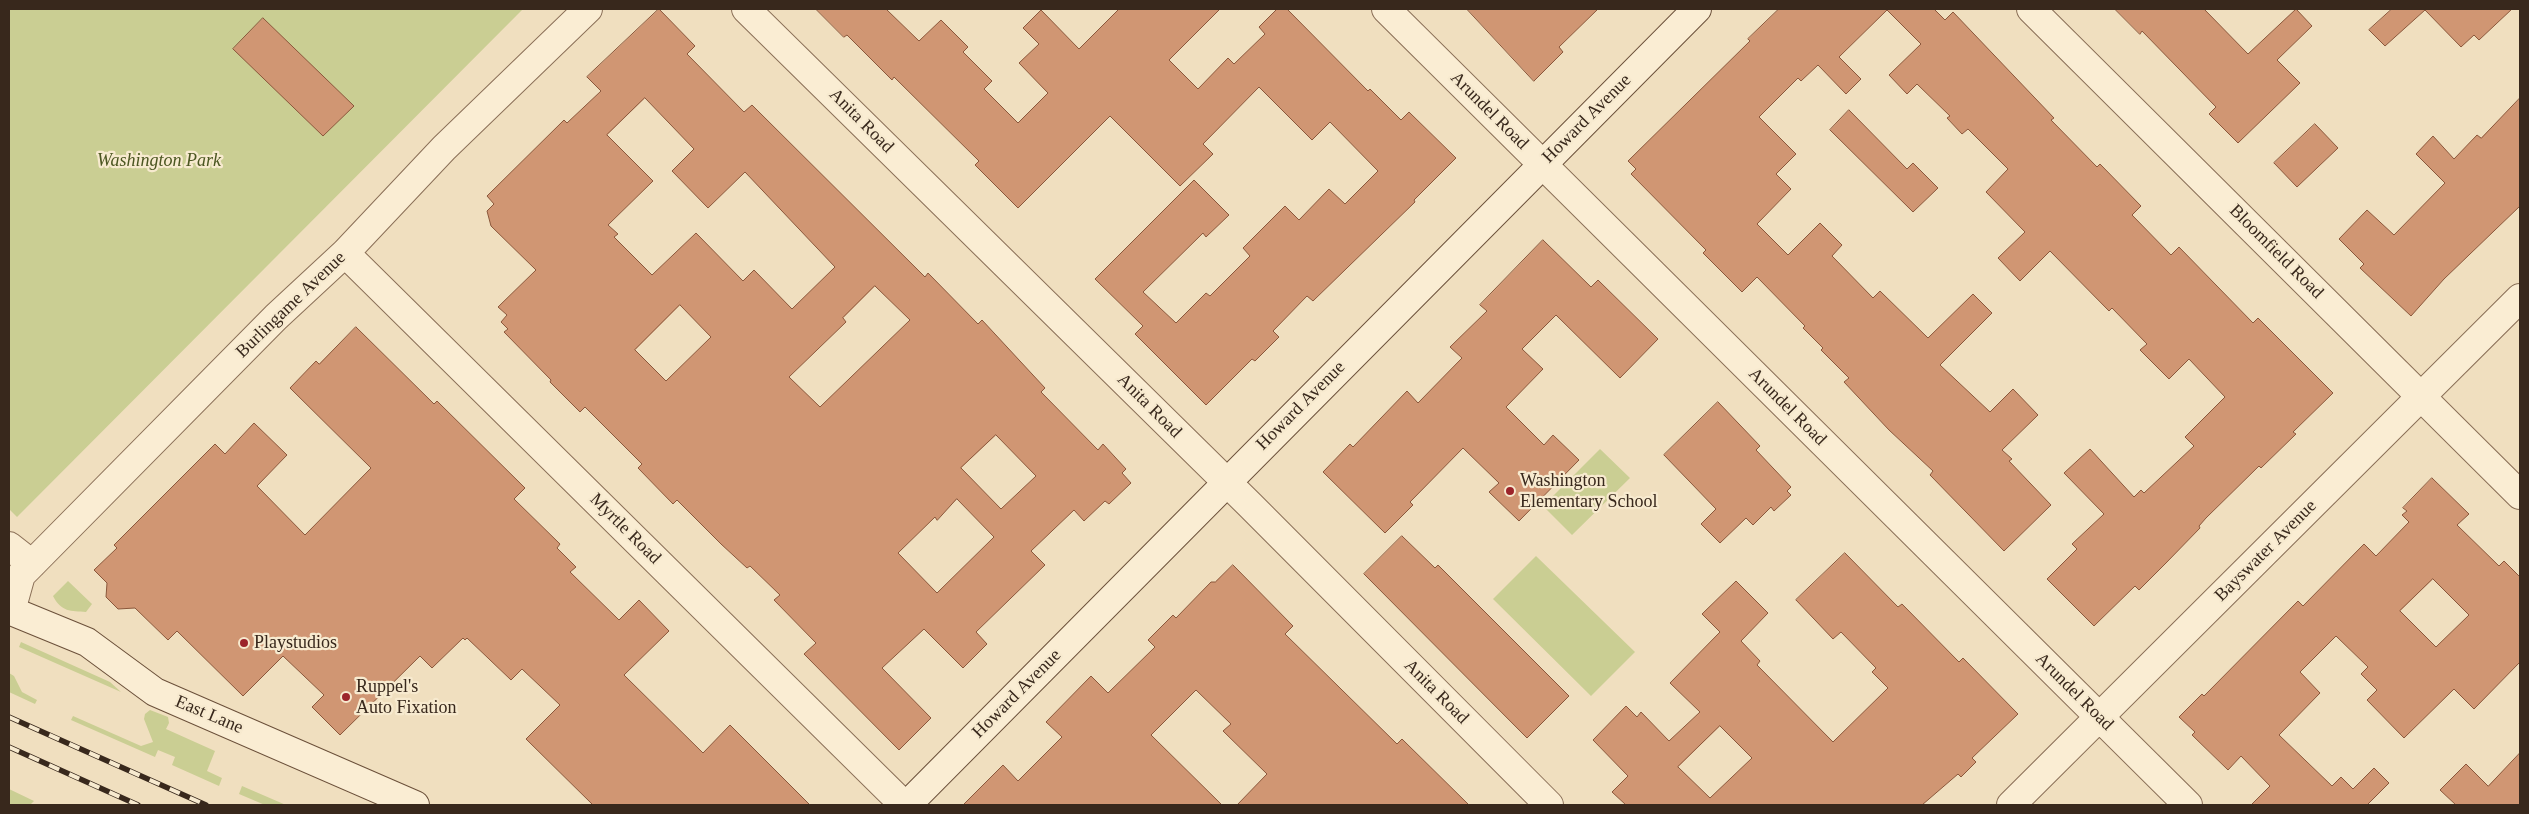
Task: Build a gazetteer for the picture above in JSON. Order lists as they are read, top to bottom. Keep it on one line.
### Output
{"streets":{"street":["Arundel Road","Howard Avenue","Anita Road","Bloomfield Road","Burlingame Avenue","Myrtle Road","Bayswater Avenue","East Lane"]},"crossings":[["Arundel Road","Howard Avenue"],["Arundel Road","Bayswater Avenue"],["Howard Avenue","Anita Road"],["Howard Avenue","Myrtle Road"],["Bloomfield Road","Bayswater Avenue"],["Burlingame Avenue","Myrtle Road"],["Burlingame Avenue","East Lane"]],"parks":["Washington Park"],"places":["Washington Elementary School","Playstudios","Ruppel's Auto Fixation"]}
